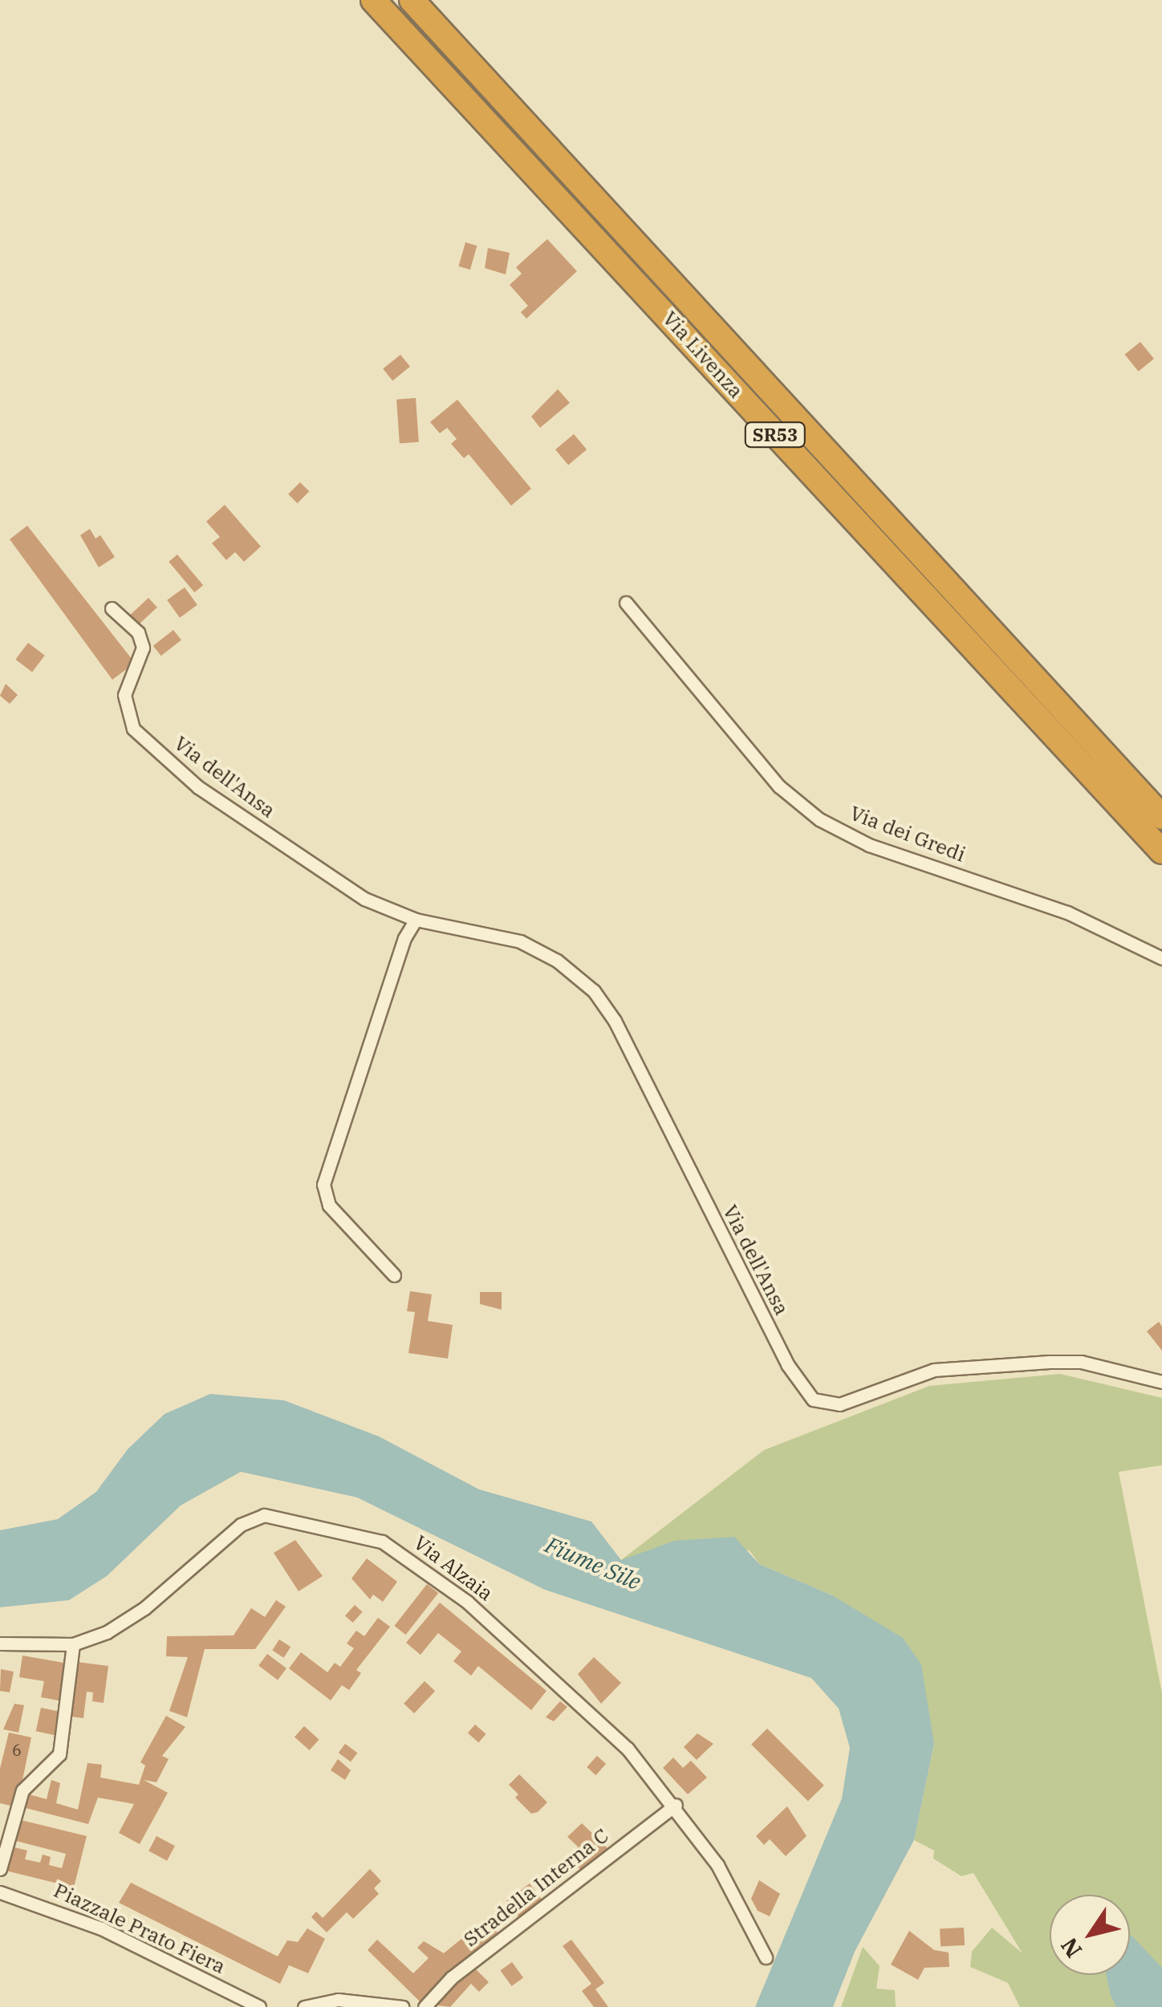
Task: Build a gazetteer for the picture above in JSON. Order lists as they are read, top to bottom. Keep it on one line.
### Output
{"streets":{"highway":["Via Livenza","SR53"],"street":["Via dell'Ansa","Via dei Gredi","Via Alzaia","Stradella Interna C","Piazzale Prato Fiera"]},"crossings":[["Via Alzaia","Stradella Interna C"]],"water":["Fiume Sile"],"house_numbers":["6"],"north":"bottom left"}
